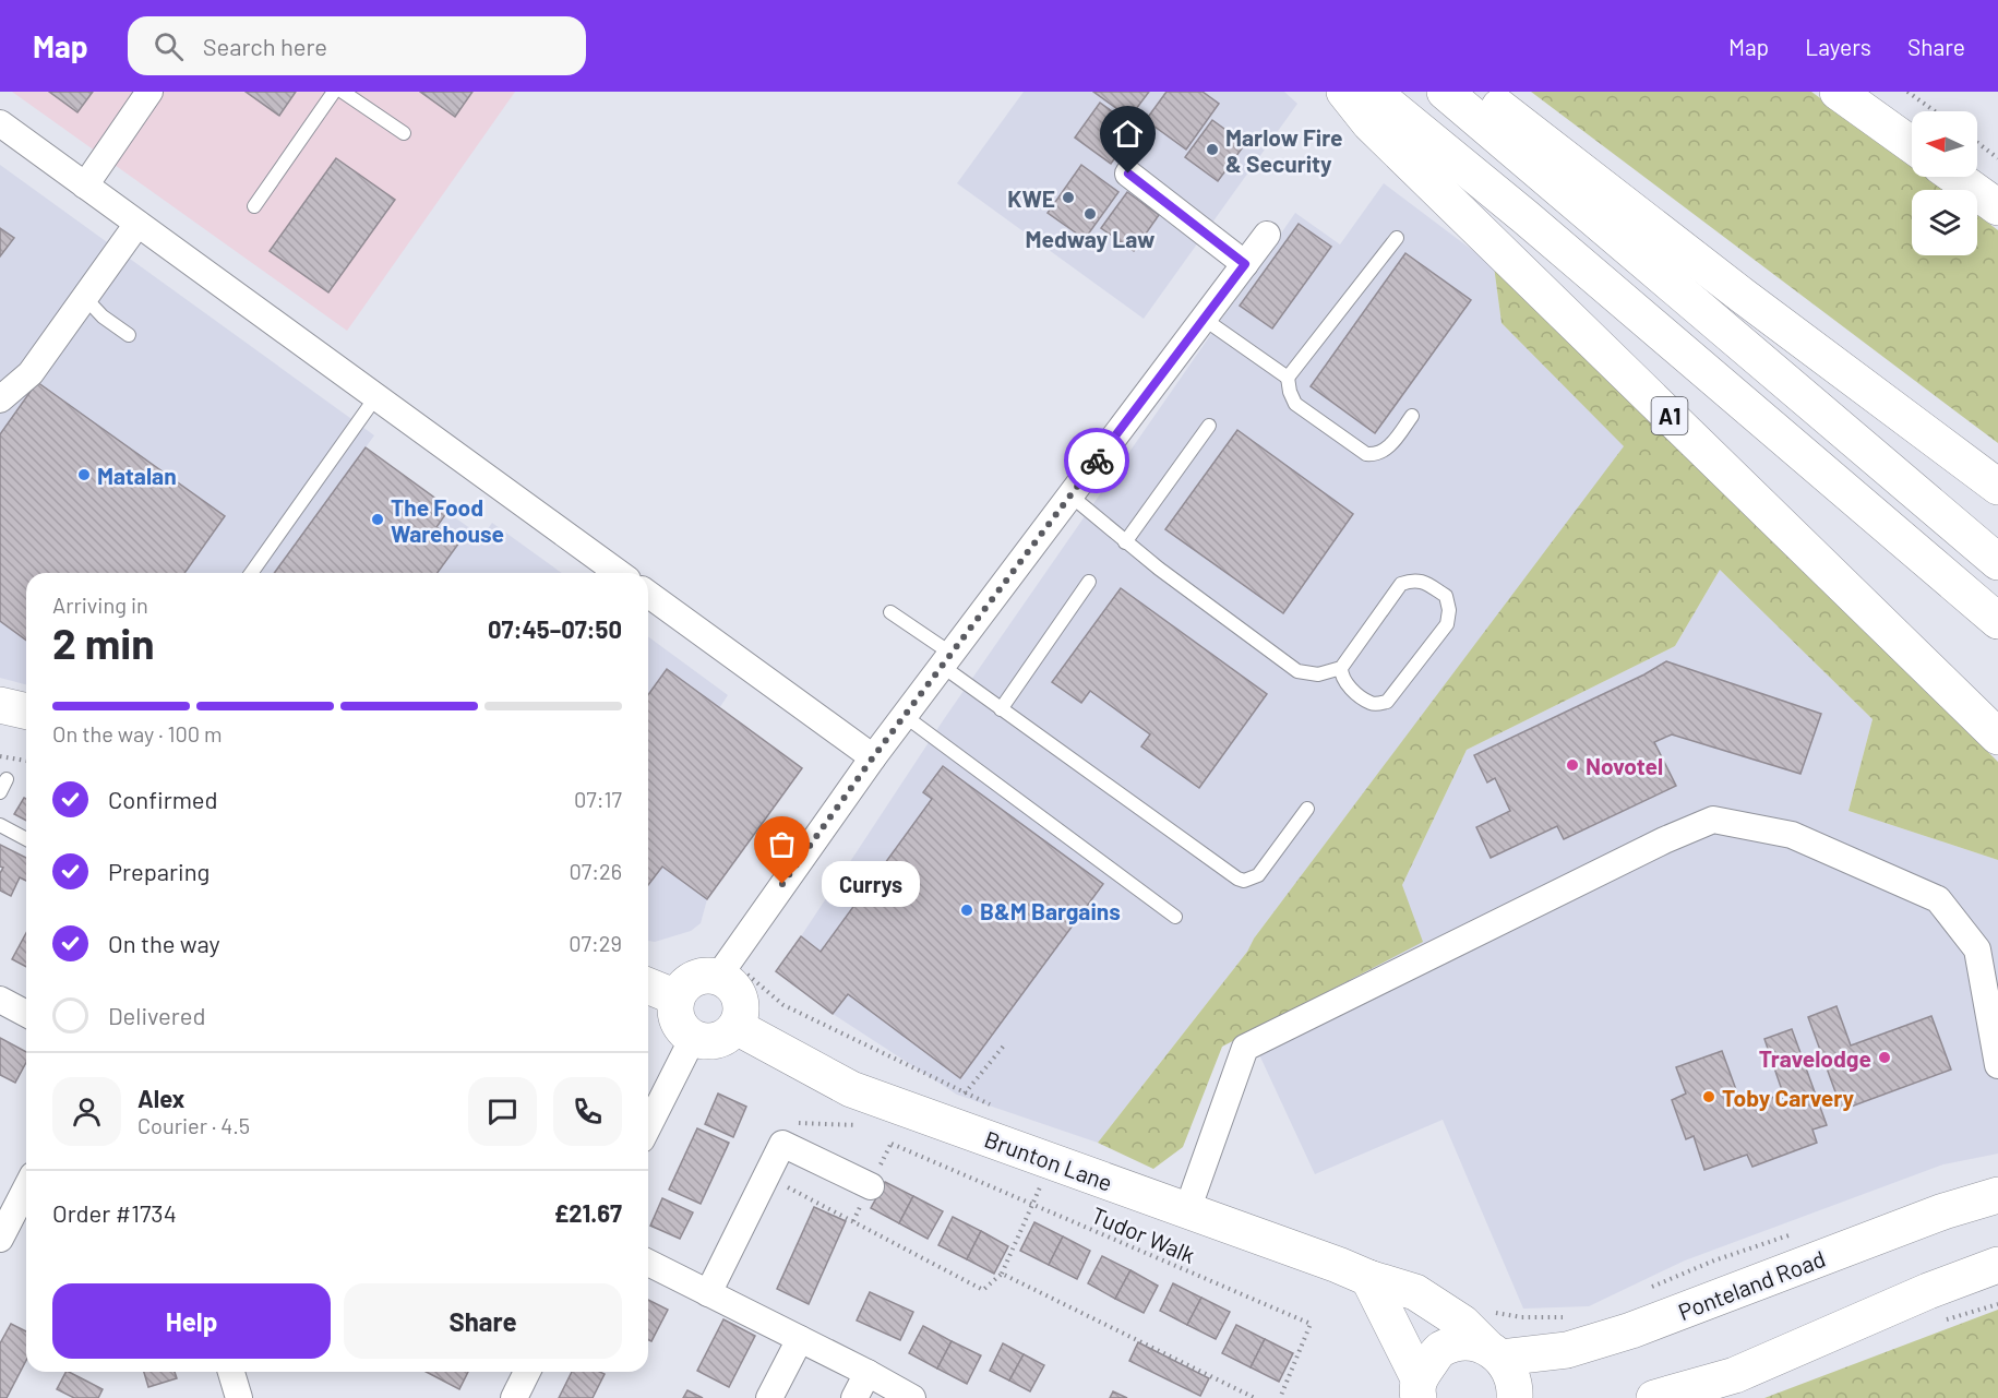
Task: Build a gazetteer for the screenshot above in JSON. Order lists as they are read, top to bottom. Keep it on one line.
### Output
{"streets":{"main road":["A1","Brunton Lane","Ponteland Road"],"path":["Tudor Walk"]},"crossings":[["Brunton Lane","Ponteland Road"]],"places":["Marlow Fire & Security","KWE","Medway Law","Matalan","The Food Warehouse","Novotel","Currys","B&M Bargains","Travelodge","Toby Carvery"],"north":"left","page":{"header":"Map","search":"Search here","nav":["Map","Layers","Share"],"heading":["2 min","Arriving in","07:45–07:50"],"panel":["Alex","Courier · 4.5","Order #1734","£21.67"],"bar":"On the way · 100 m","list":[["Confirmed","07:17"],["Preparing","07:26"],["On the way","07:29"],"Delivered"],"bubble":"Currys","buttons":["Help","Share"]}}
